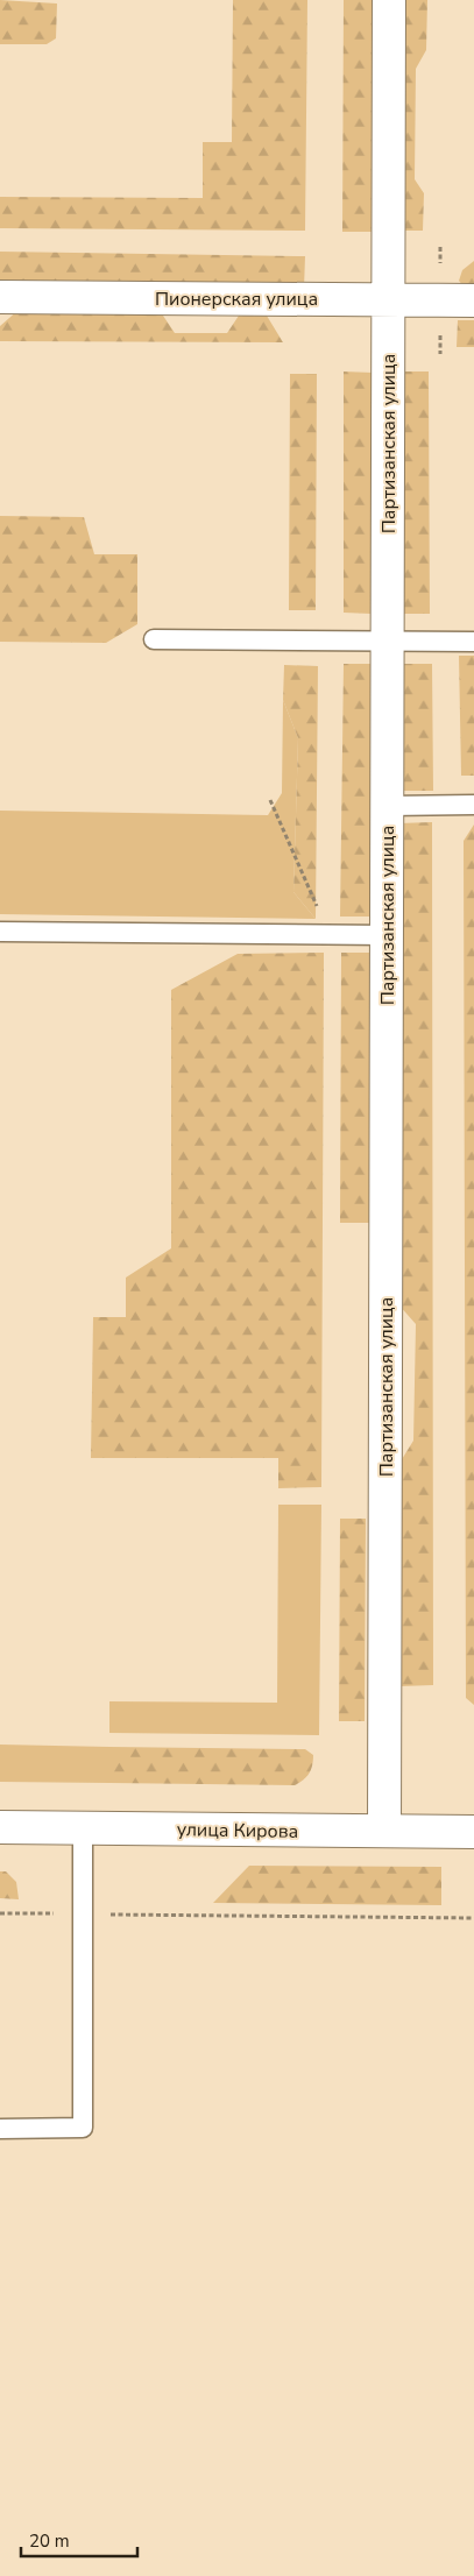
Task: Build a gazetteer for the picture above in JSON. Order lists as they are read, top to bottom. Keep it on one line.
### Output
{"streets":{"street":["Пионерская улица","Партизанская улица","улица Кирова"]},"crossings":[["Пионерская улица","Партизанская улица"],["Партизанская улица","улица Кирова"]],"scale_bar":"20 m"}
